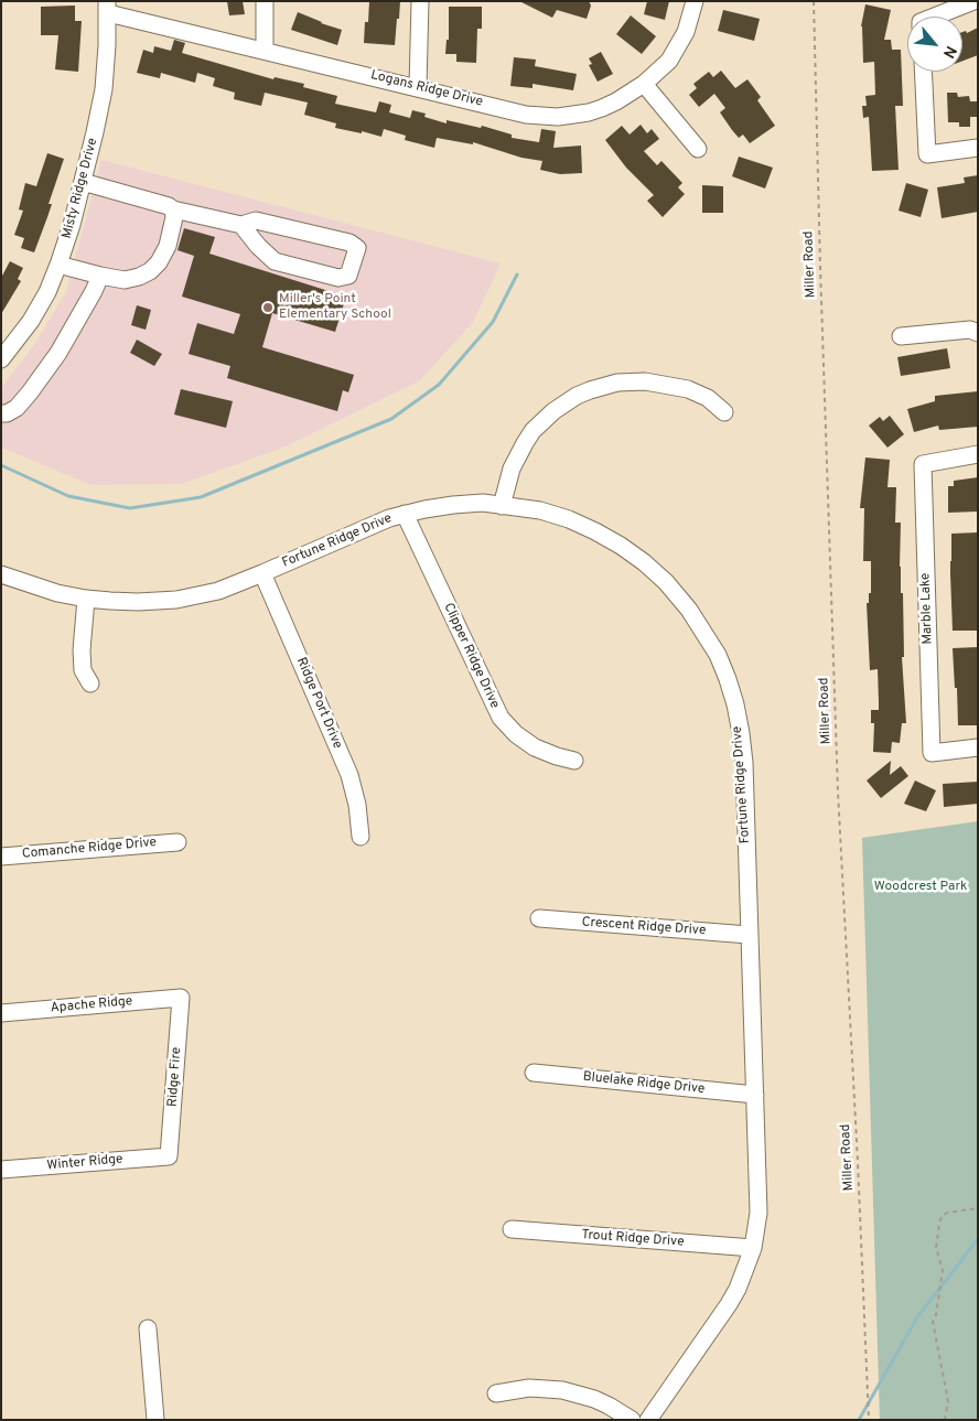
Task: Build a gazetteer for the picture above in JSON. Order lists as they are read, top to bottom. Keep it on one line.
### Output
{"streets":{"street":["Logans Ridge Drive","Misty Ridge Drive","Fortune Ridge Drive","Marble Lake","Clipper Ridge Drive","Ridge Port Drive","Comanche Ridge Drive","Crescent Ridge Drive","Apache Ridge","Ridge Fire","Bluelake Ridge Drive","Winter Ridge","Trout Ridge Drive"],"path":["Miller Road"]},"crossings":[["Logans Ridge Drive","Misty Ridge Drive"],["Fortune Ridge Drive","Clipper Ridge Drive"],["Fortune Ridge Drive","Ridge Port Drive"],["Fortune Ridge Drive","Crescent Ridge Drive"],["Fortune Ridge Drive","Bluelake Ridge Drive"],["Fortune Ridge Drive","Trout Ridge Drive"],["Apache Ridge","Ridge Fire"],["Ridge Fire","Winter Ridge"]],"parks":["Woodcrest Park"],"places":["Miller's Point Elementary School"],"north":"bottom right"}
